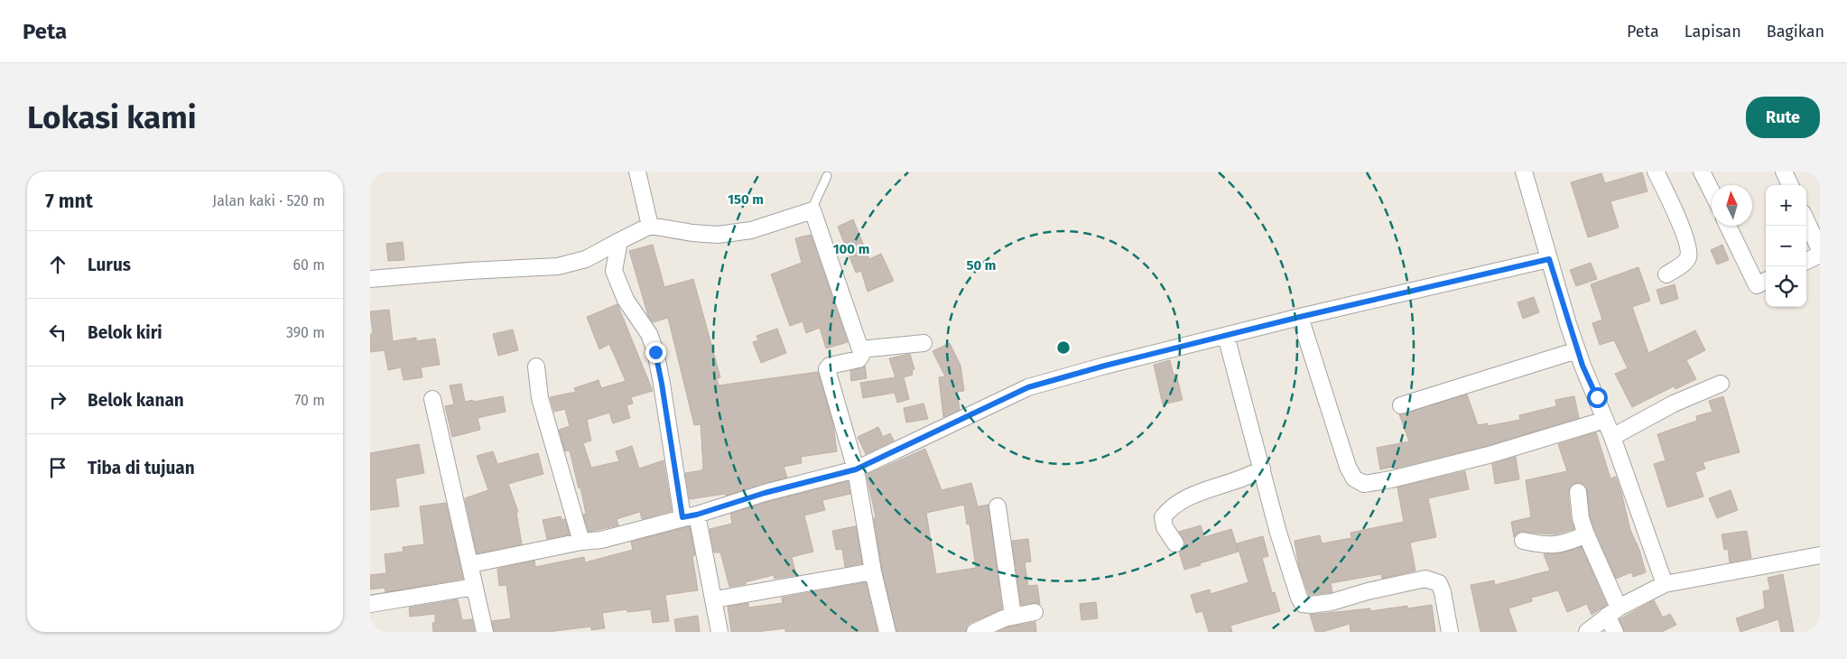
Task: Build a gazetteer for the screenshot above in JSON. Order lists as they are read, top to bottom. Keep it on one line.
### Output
{"north":"top","page":{"header":"Peta","nav":["Peta","Lapisan","Bagikan"],"buttons":"Rute","title":"Lokasi kami","heading":["7 mnt","Jalan kaki · 520 m"],"map_buttons":["+","−"],"list":[["Lurus","60 m"],["Belok kiri","390 m"],["Belok kanan","70 m"],"Tiba di tujuan"]},"rings":["150 m","100 m","50 m"]}
